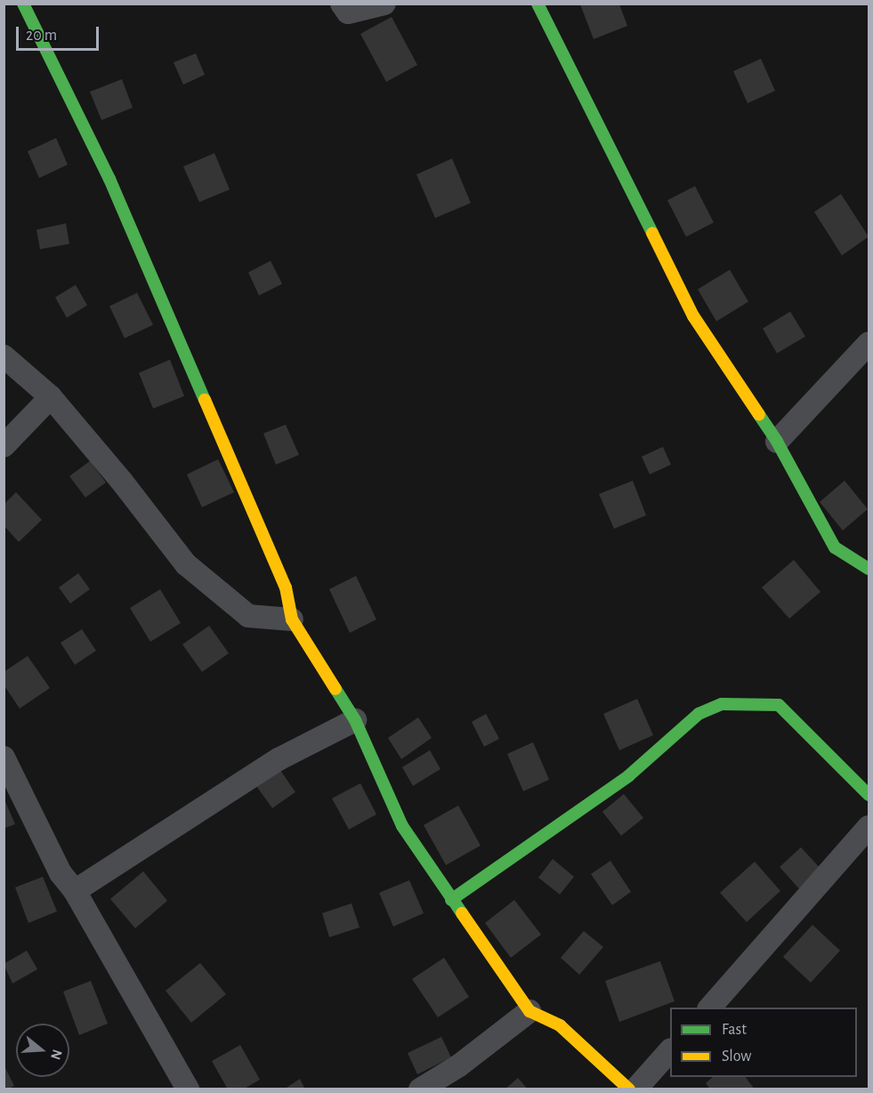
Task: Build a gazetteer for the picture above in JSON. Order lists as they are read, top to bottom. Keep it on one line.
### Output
{"legend":["Fast","Slow"],"scale_bar":"20 m","north":"right"}
